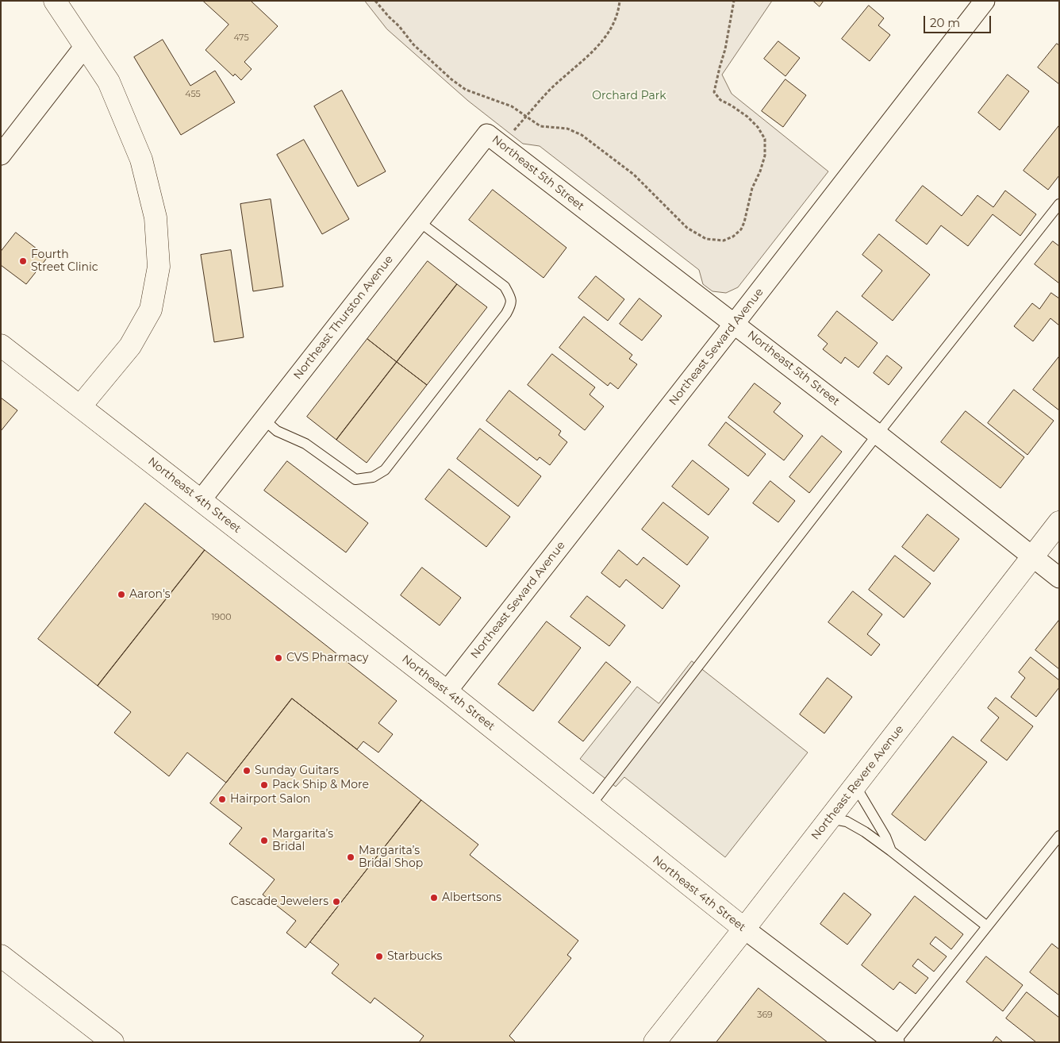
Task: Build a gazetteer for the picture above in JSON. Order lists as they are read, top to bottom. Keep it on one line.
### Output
{"streets":{"street":["Northeast 5th Street","Northeast Thurston Avenue","Northeast Seward Avenue","Northeast 4th Street","Northeast Revere Avenue"]},"crossings":[["Northeast 5th Street","Northeast Thurston Avenue"],["Northeast 5th Street","Northeast Seward Avenue"],["Northeast 5th Street","Northeast Revere Avenue"],["Northeast Thurston Avenue","Northeast 4th Street"],["Northeast Seward Avenue","Northeast 4th Street"],["Northeast 4th Street","Northeast Revere Avenue"]],"parks":["Orchard Park"],"places":["Fourth Street Clinic","Aaron's","CVS Pharmacy","Sunday Guitars","Pack Ship & More","Hairport Salon","Margarita’s Bridal","Margarita’s Bridal Shop","Albertsons","Cascade Jewelers","Starbucks"],"house_numbers":["475","455","1900","369"],"scale_bar":"20 m"}
